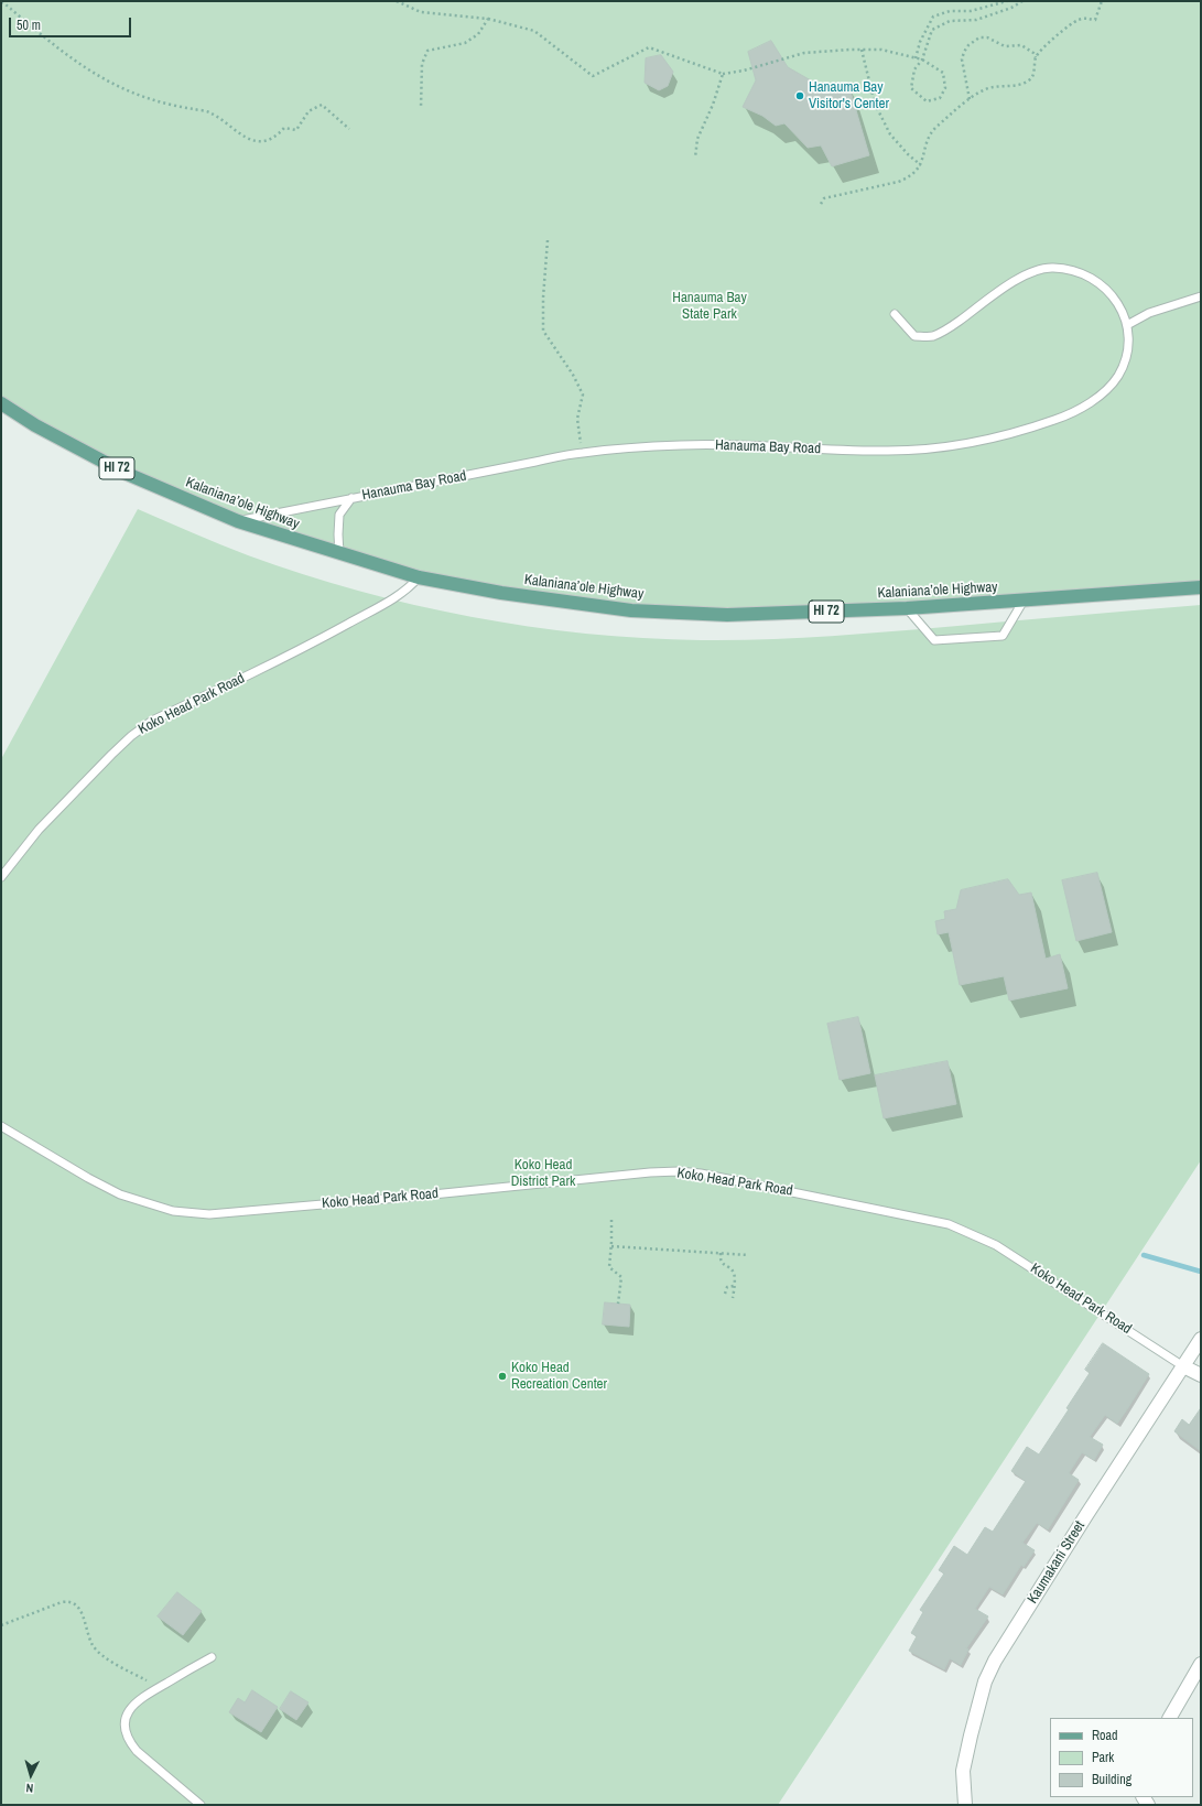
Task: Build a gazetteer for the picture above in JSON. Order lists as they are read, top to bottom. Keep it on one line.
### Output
{"streets":{"main road":["HI 72","Kalaniana’ole Highway"],"street":["Kaumakani Street"],"lane":["Hanauma Bay Road","Koko Head Park Road"]},"crossings":[["Hanauma Bay Road","Kalaniana’ole Highway"],["Kalaniana’ole Highway","Koko Head Park Road"],["Koko Head Park Road","Kaumakani Street"]],"parks":["Hanauma Bay State Park","Koko Head District Park"],"places":["Hanauma Bay Visitor's Center","Koko Head Recreation Center"],"legend":["Road","Park","Building"],"scale_bar":"50 m","north":"bottom"}
